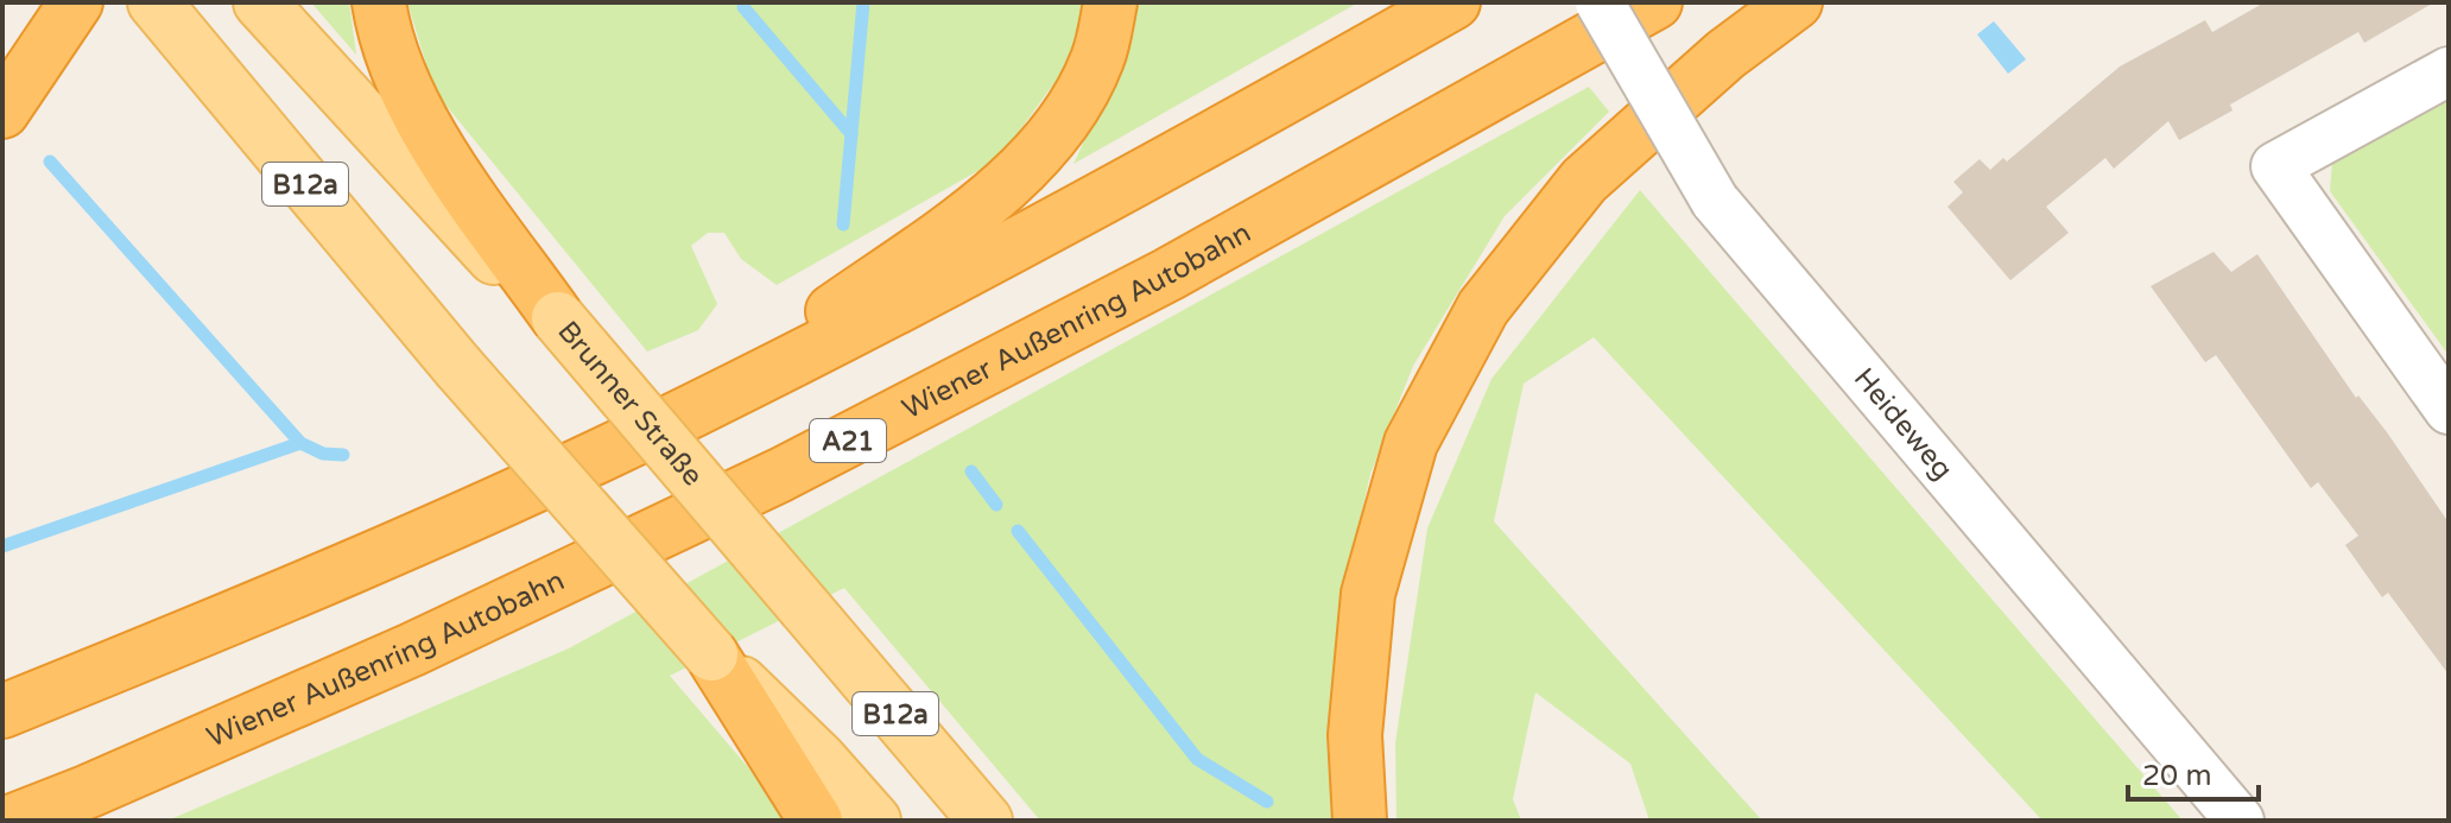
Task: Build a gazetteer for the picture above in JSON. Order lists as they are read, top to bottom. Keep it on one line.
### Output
{"streets":{"highway":["Wiener Außenring Autobahn","A21"],"main road":["B12a","Brunner Straße"],"street":["Heideweg"]},"scale_bar":"20 m"}
